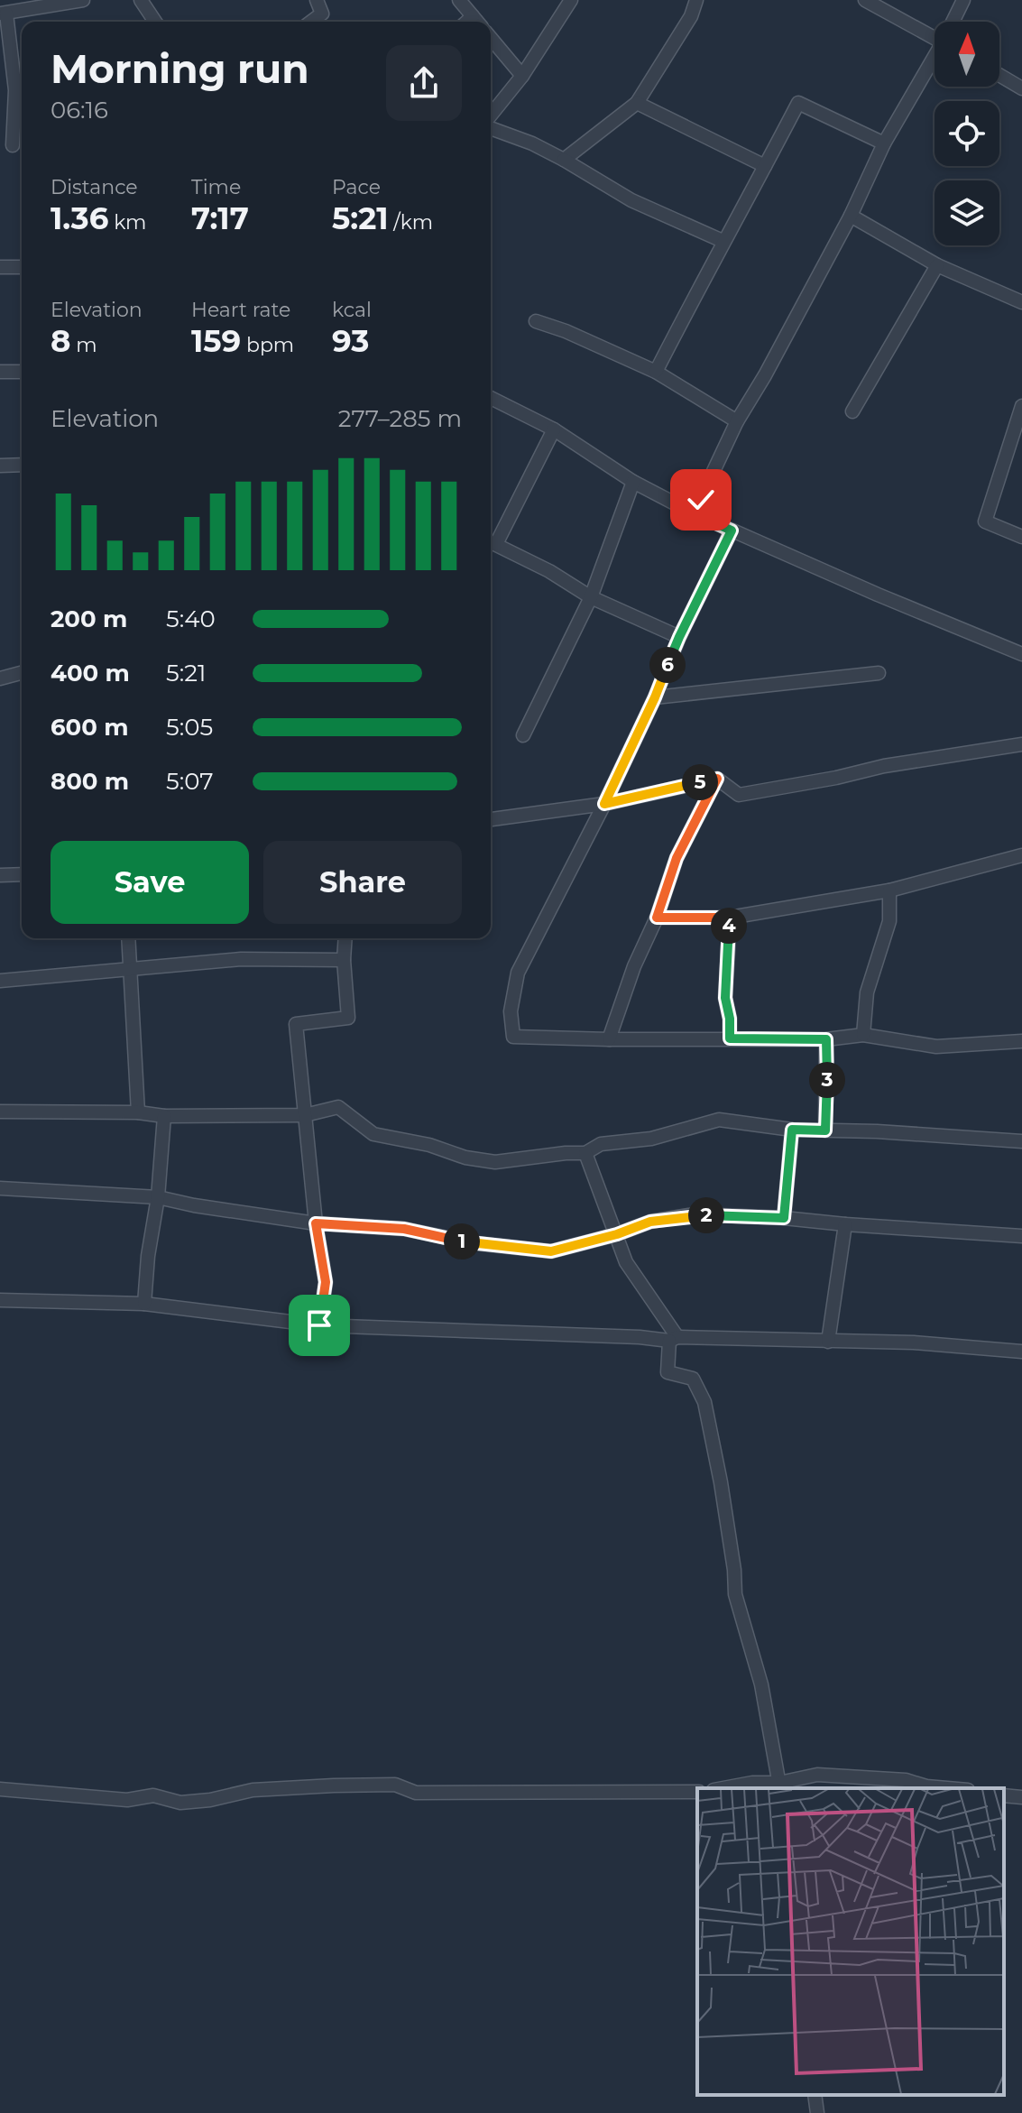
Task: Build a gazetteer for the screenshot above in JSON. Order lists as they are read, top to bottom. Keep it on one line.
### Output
{"north":"top","page":{"heading":["Morning run","06:16"],"stats":[["Distance","1.36 km"],["Time","7:17"],["Pace","5:21 /km"],["Elevation","8 m"],["Heart rate","159 bpm"],["kcal","93"]],"chart":["Elevation","277–285 m"],"list":[{"name":"200 m","note":"5:40"},{"name":"400 m","note":"5:21"},{"name":"600 m","note":"5:05"},{"name":"800 m","note":"5:07"}],"pins":["6","5","4","3","2","1"],"buttons":["Save","Share"]}}
